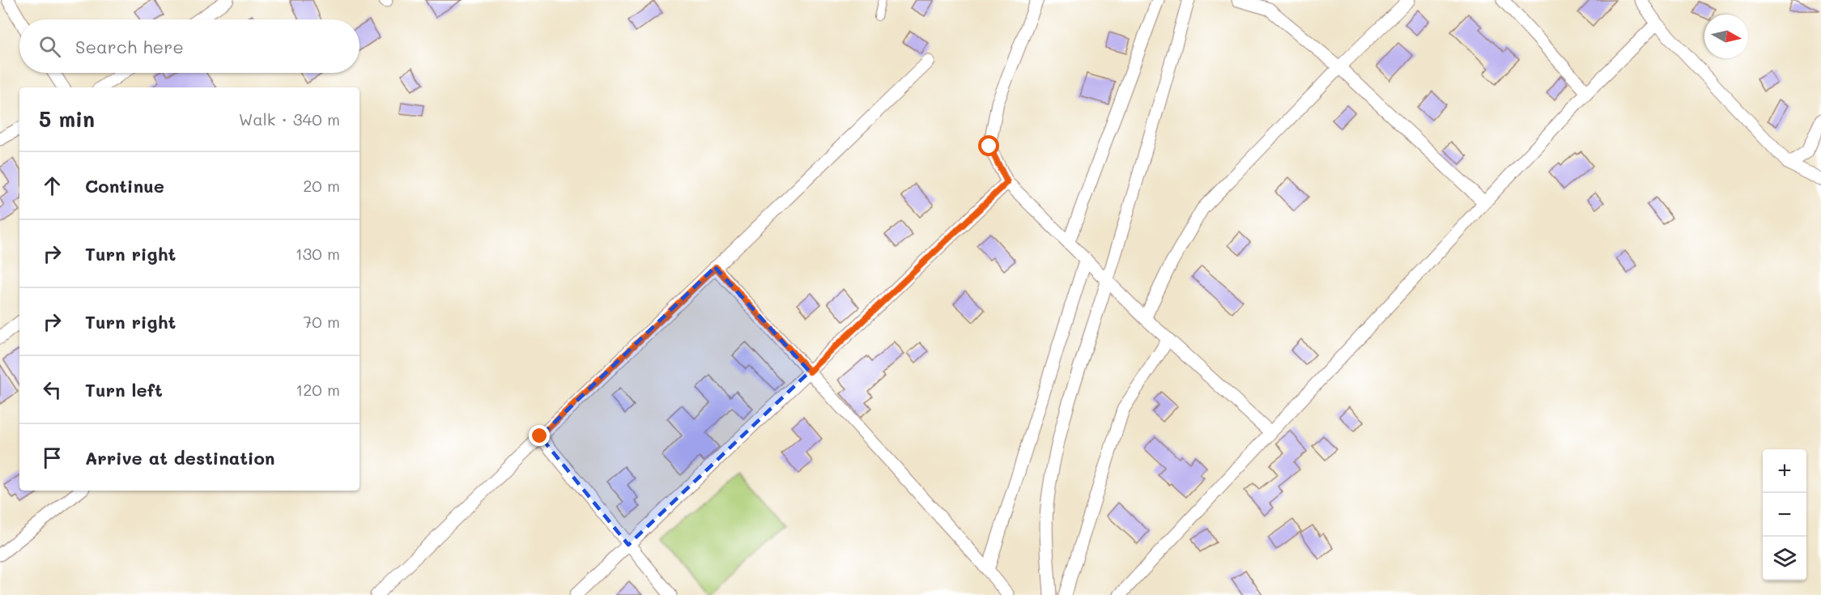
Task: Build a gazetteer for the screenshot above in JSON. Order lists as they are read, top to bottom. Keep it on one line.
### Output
{"north":"right","page":{"search":"Search here","heading":["5 min","Walk · 340 m"],"list":[["Continue","20 m"],["Turn right","130 m"],["Turn right","70 m"],["Turn left","120 m"],"Arrive at destination"],"map_buttons":["+","−"]}}
